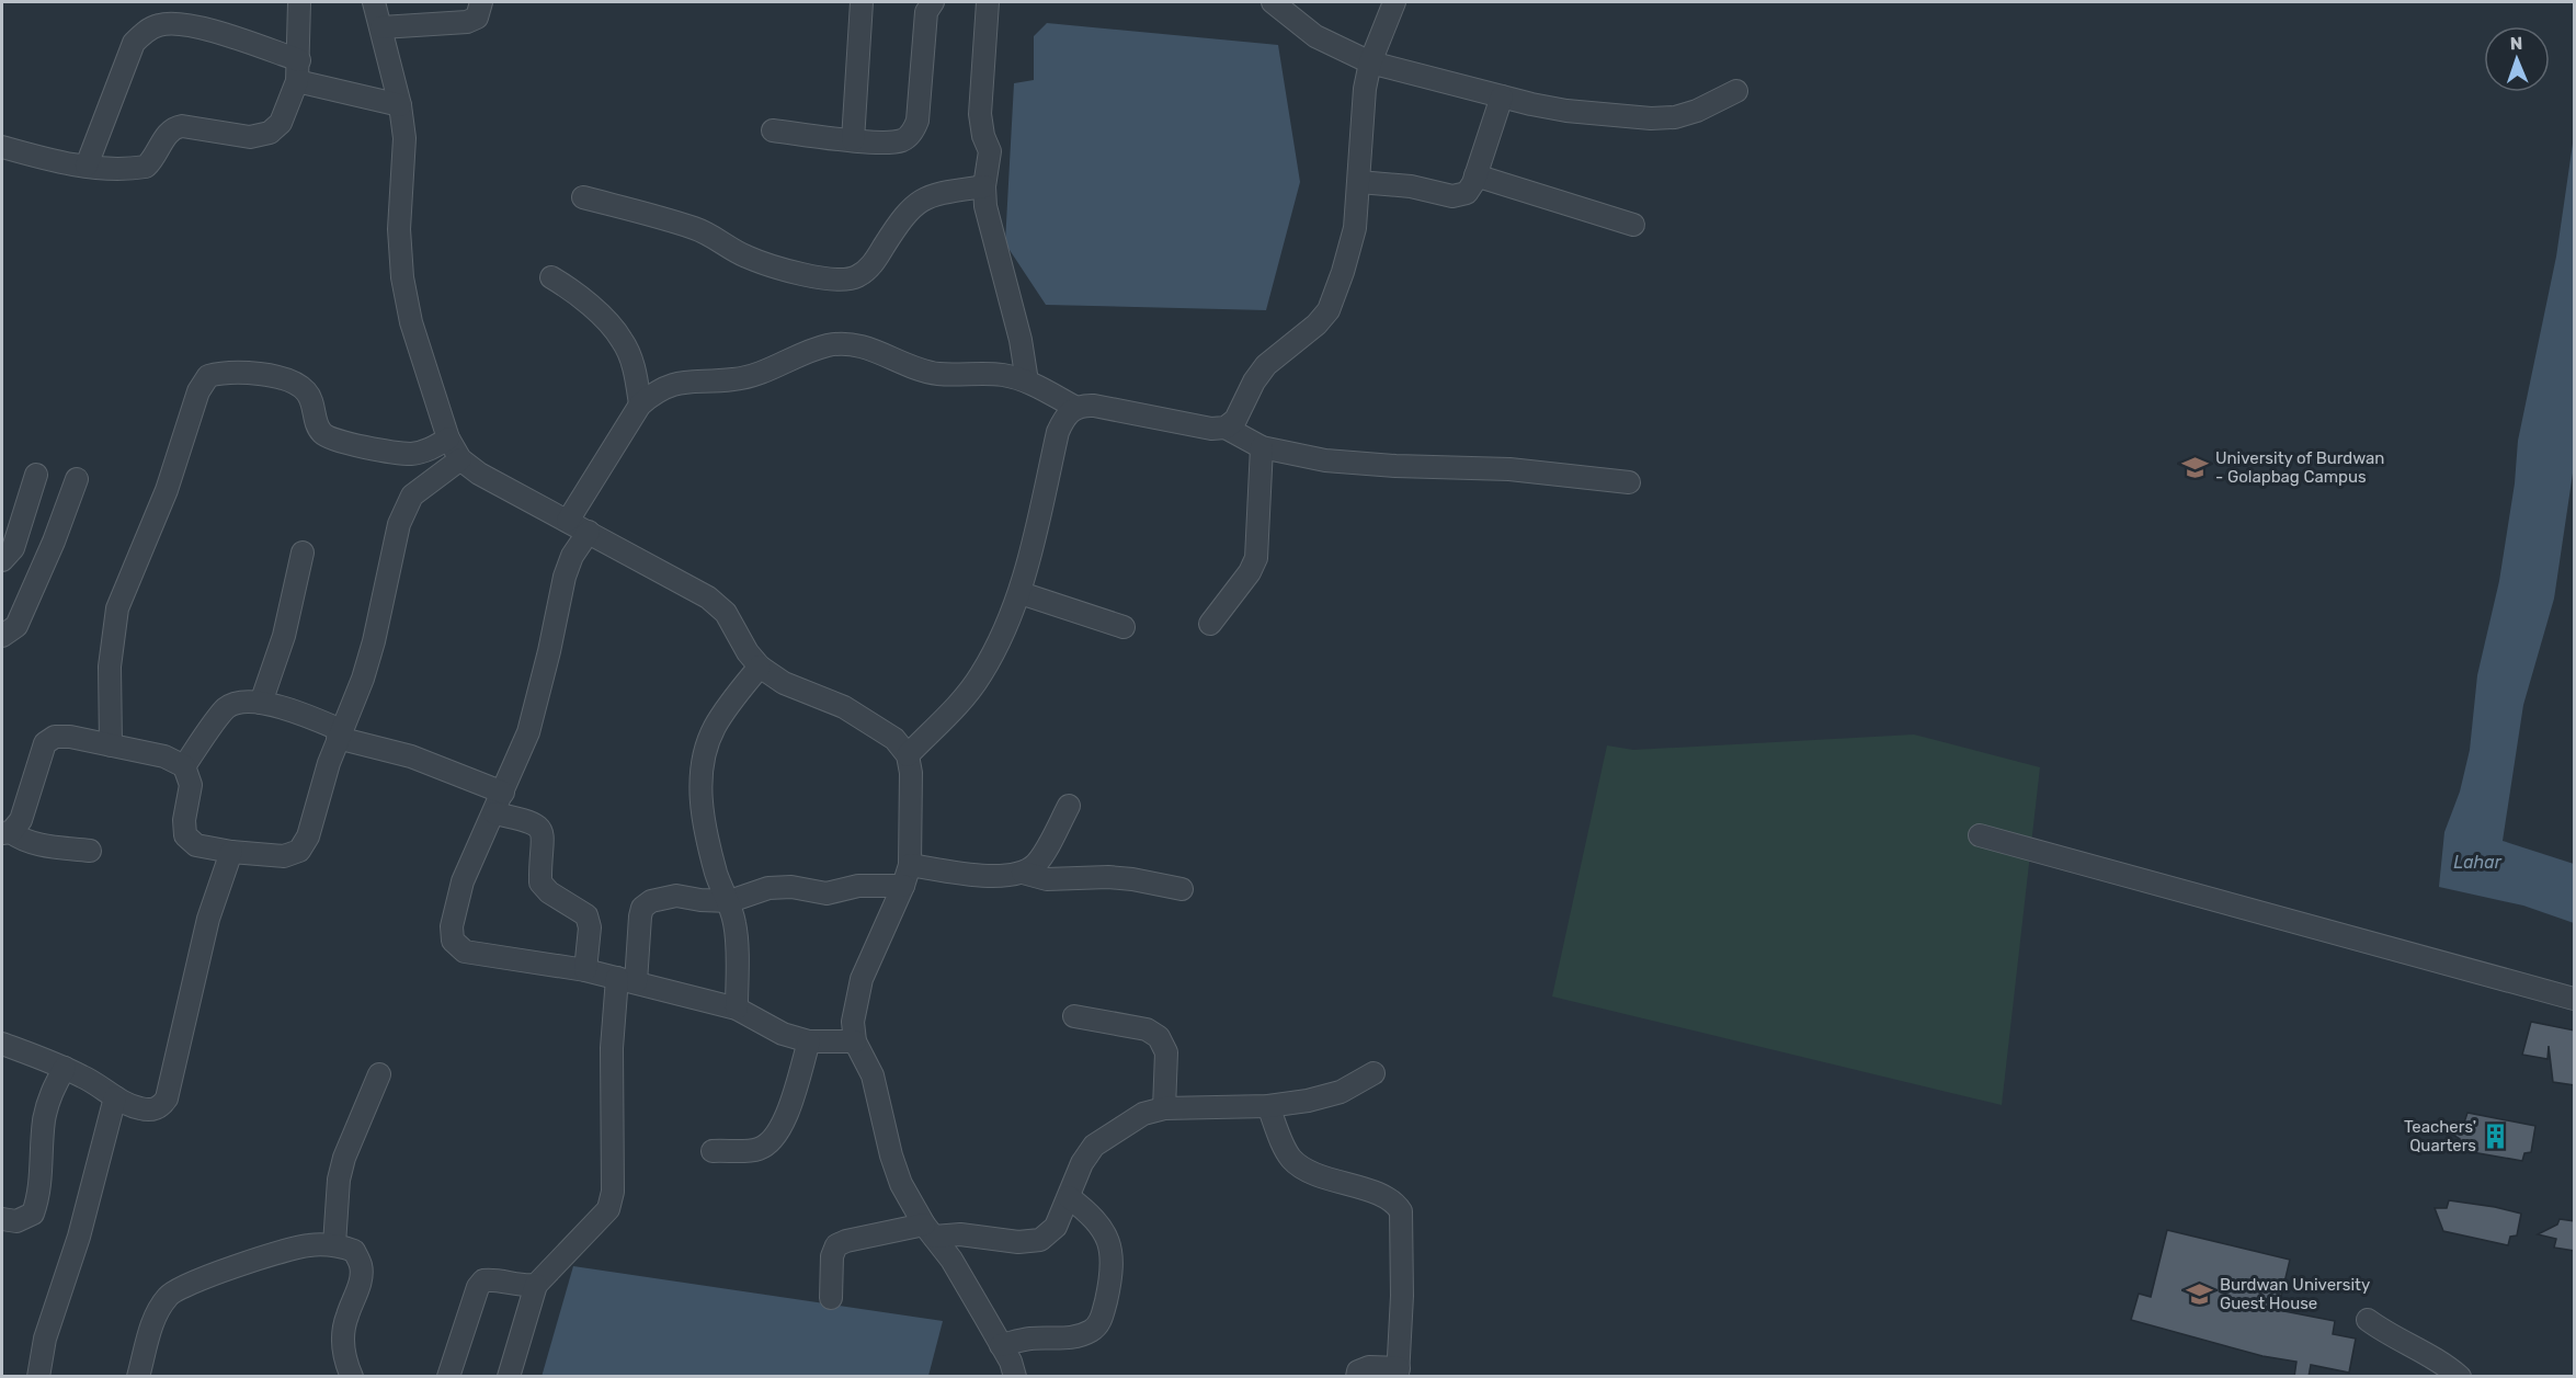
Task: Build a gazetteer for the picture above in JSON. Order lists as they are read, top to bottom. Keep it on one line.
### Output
{"water":["Lahar"],"places":{"school or university":["University of Burdwan - Golapbag Campus","Burdwan University Guest House"],"building":["Teachers' Quarters"]},"north":"top"}
